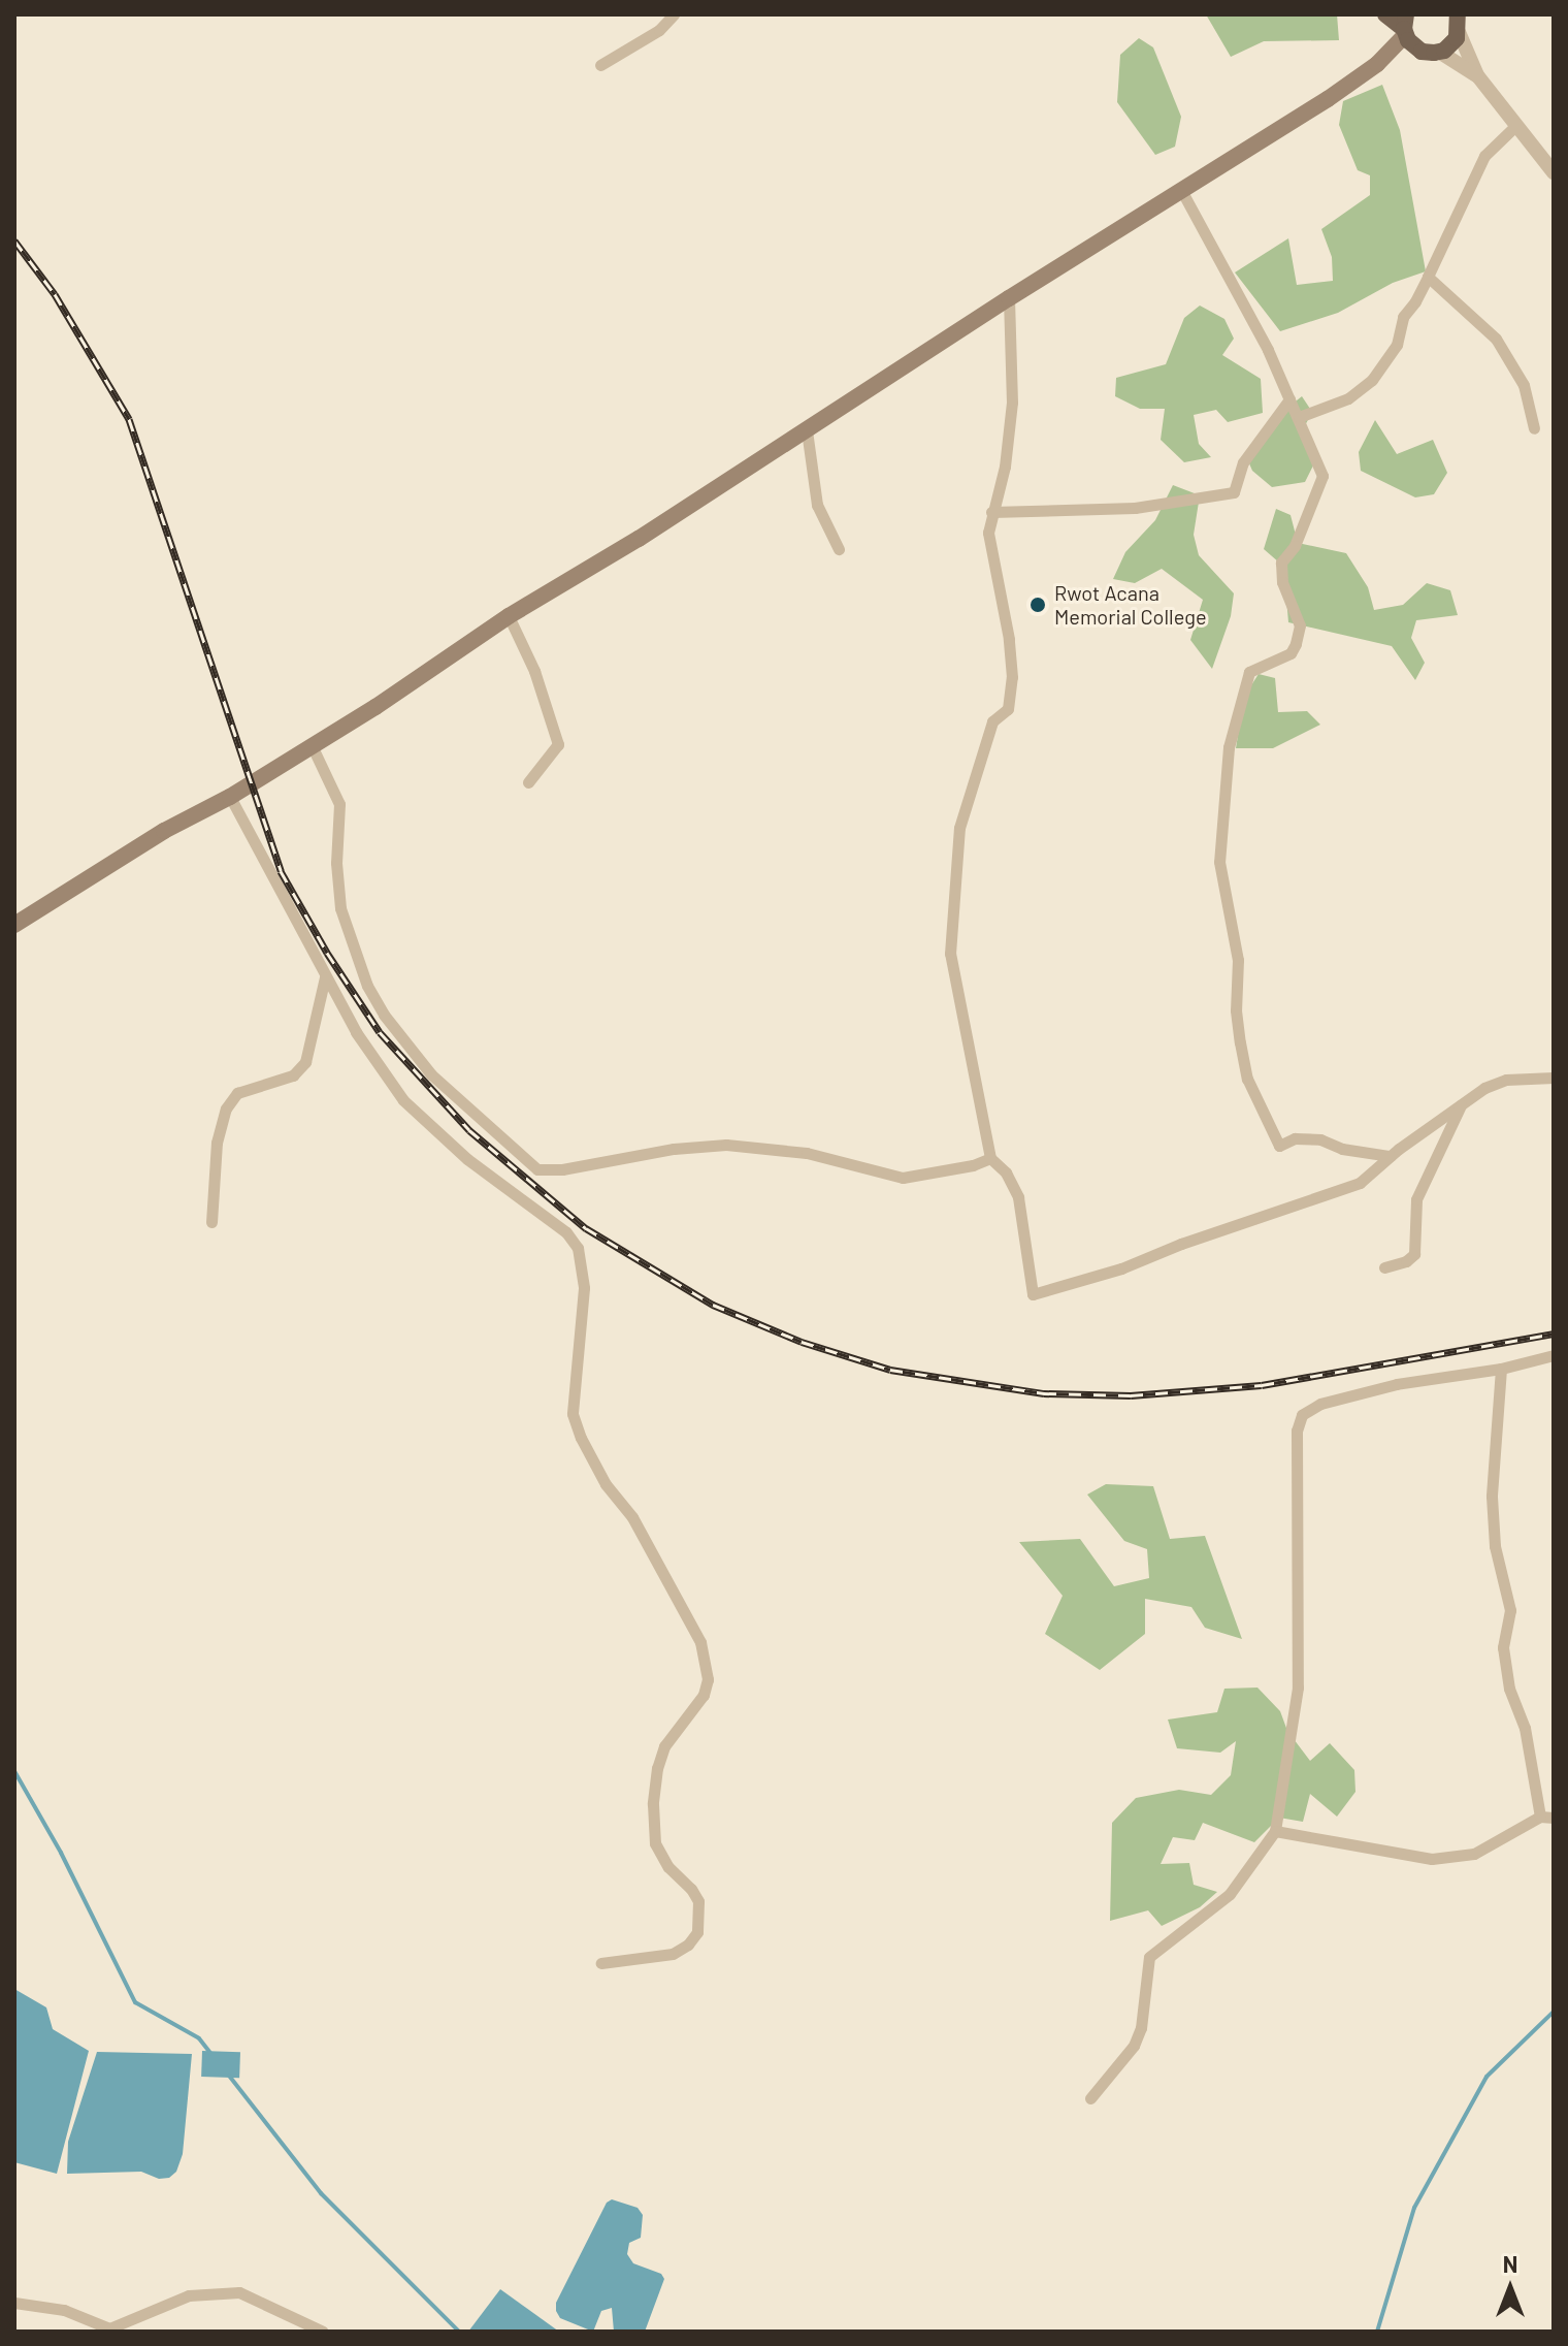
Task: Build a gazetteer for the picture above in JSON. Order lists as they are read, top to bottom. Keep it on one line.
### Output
{"places":["Rwot Acana Memorial College"],"north":"top"}
